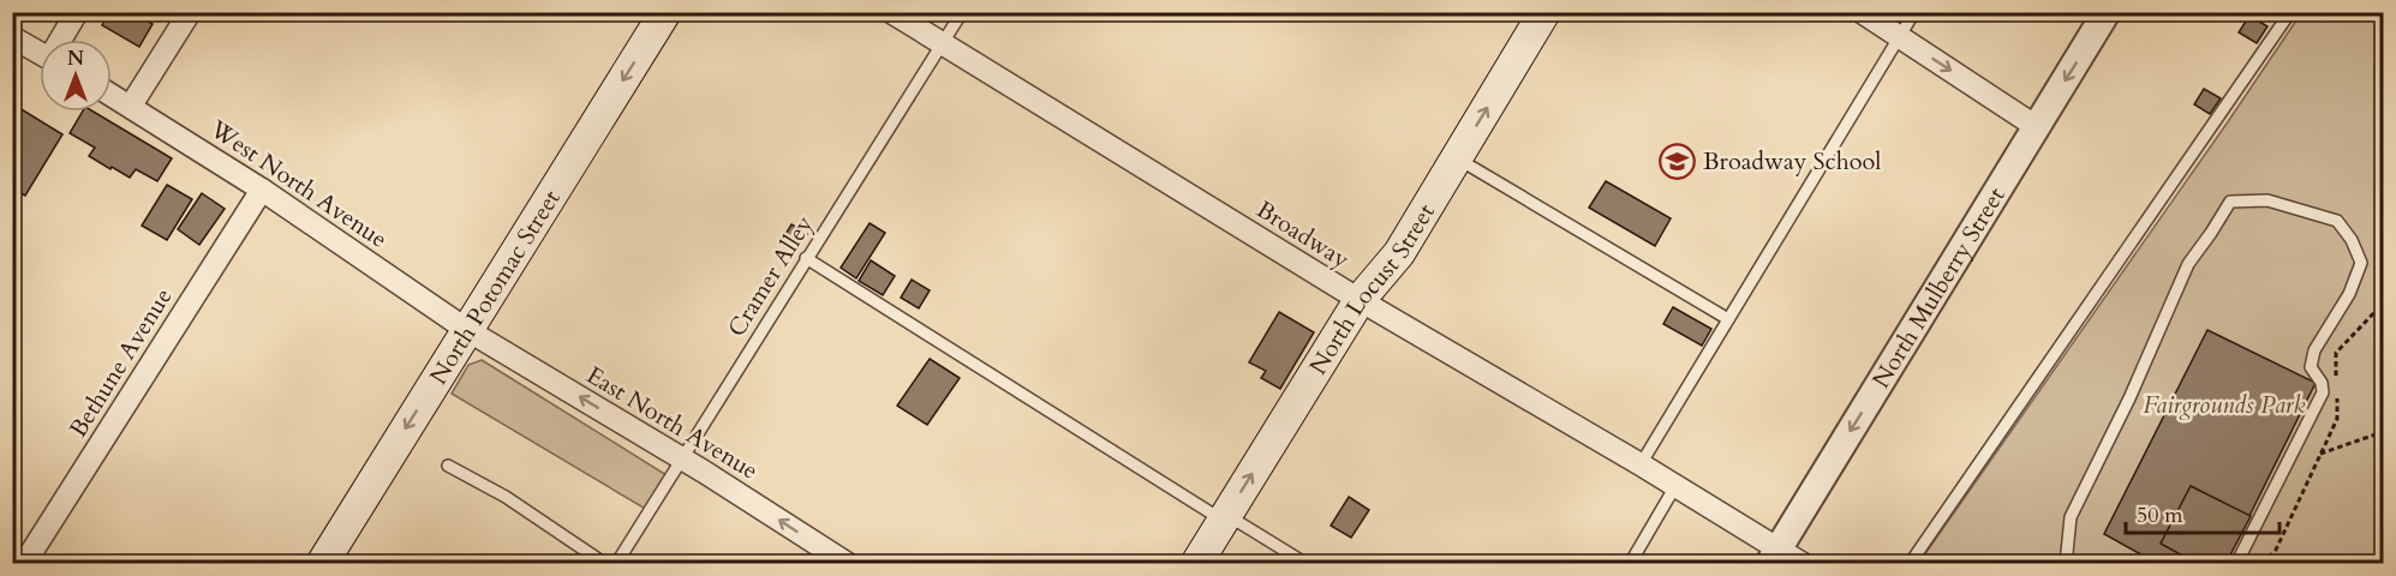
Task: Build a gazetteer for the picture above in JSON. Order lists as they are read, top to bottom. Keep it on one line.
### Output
{"streets":{"main road":["North Potomac Street","North Locust Street"],"street":["West North Avenue","Broadway","North Mulberry Street","Bethune Avenue","East North Avenue"],"lane":["Cramer Alley"]},"crossings":[["West North Avenue","North Potomac Street"],["West North Avenue","Bethune Avenue"],["West North Avenue","East North Avenue"],["Broadway","Cramer Alley"],["Broadway","North Mulberry Street"],["Broadway","North Locust Street"],["Cramer Alley","East North Avenue"],["North Potomac Street","East North Avenue"]],"one_way":["North Potomac Street","North Mulberry Street","North Locust Street","East North Avenue"],"parks":["Fairgrounds Park"],"places":{"school or university":["Broadway School"]},"scale_bar":"50 m","north":"top"}
